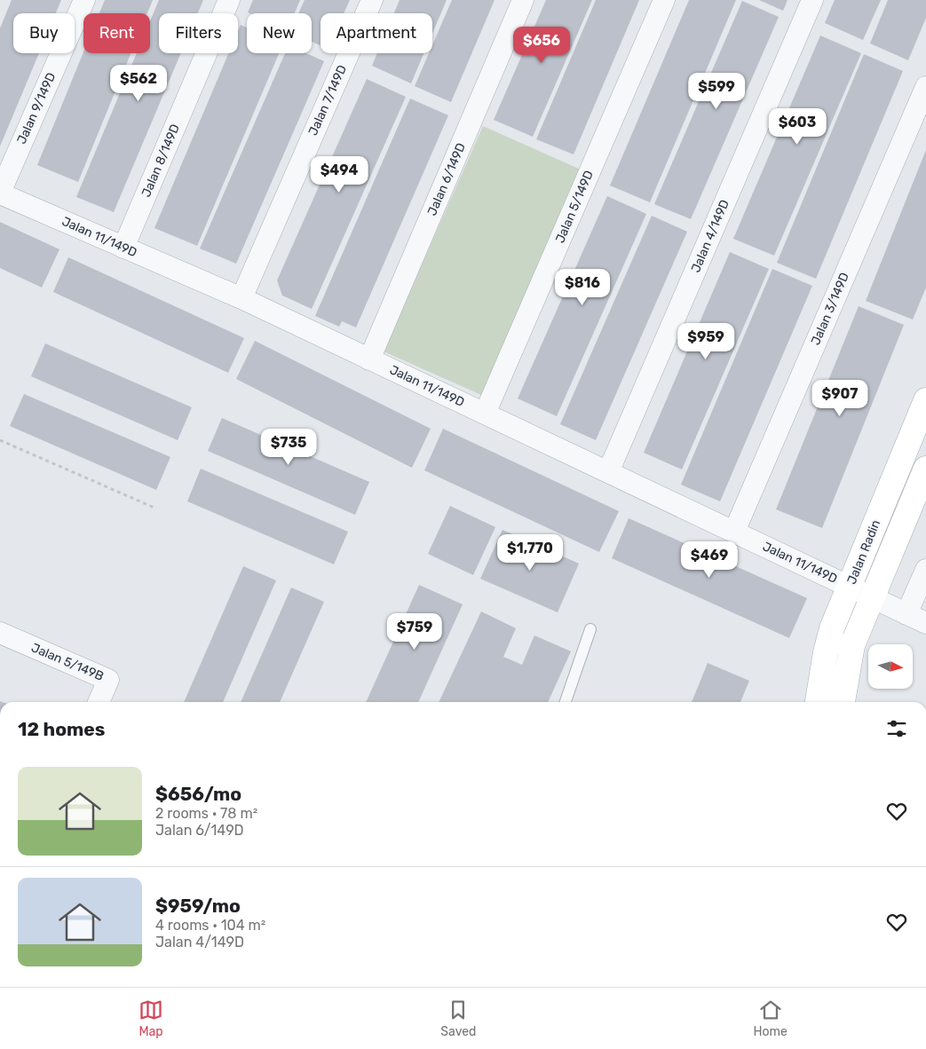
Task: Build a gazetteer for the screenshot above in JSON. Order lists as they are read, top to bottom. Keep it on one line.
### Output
{"streets":{"street":["Jalan 7/149D","Jalan 9/149D","Jalan 8/149D","Jalan 6/149D","Jalan 5/149D","Jalan 4/149D","Jalan 11/149D","Jalan 3/149D","Jalan Radin","Jalan 5/149B"]},"crossings":[["Jalan 7/149D","Jalan 11/149D"],["Jalan 9/149D","Jalan 11/149D"],["Jalan 8/149D","Jalan 11/149D"],["Jalan 6/149D","Jalan 11/149D"],["Jalan 5/149D","Jalan 11/149D"],["Jalan 4/149D","Jalan 11/149D"],["Jalan 11/149D","Jalan 3/149D"],["Jalan 11/149D","Jalan Radin"]],"north":"right","page":{"chip":["Buy","Rent","Filters","New","Apartment"],"price":["$656","$562","$599","$603","$494","$816","$959","$907","$735","$1,770","$469","$759"],"heading":"12 homes","list":[{"name":"$656/mo","note":"2 rooms · 78 m² · Jalan 6/149D"},{"name":"$959/mo","note":"4 rooms · 104 m² · Jalan 4/149D"}],"tabs":["Map","Saved","Home"]}}
